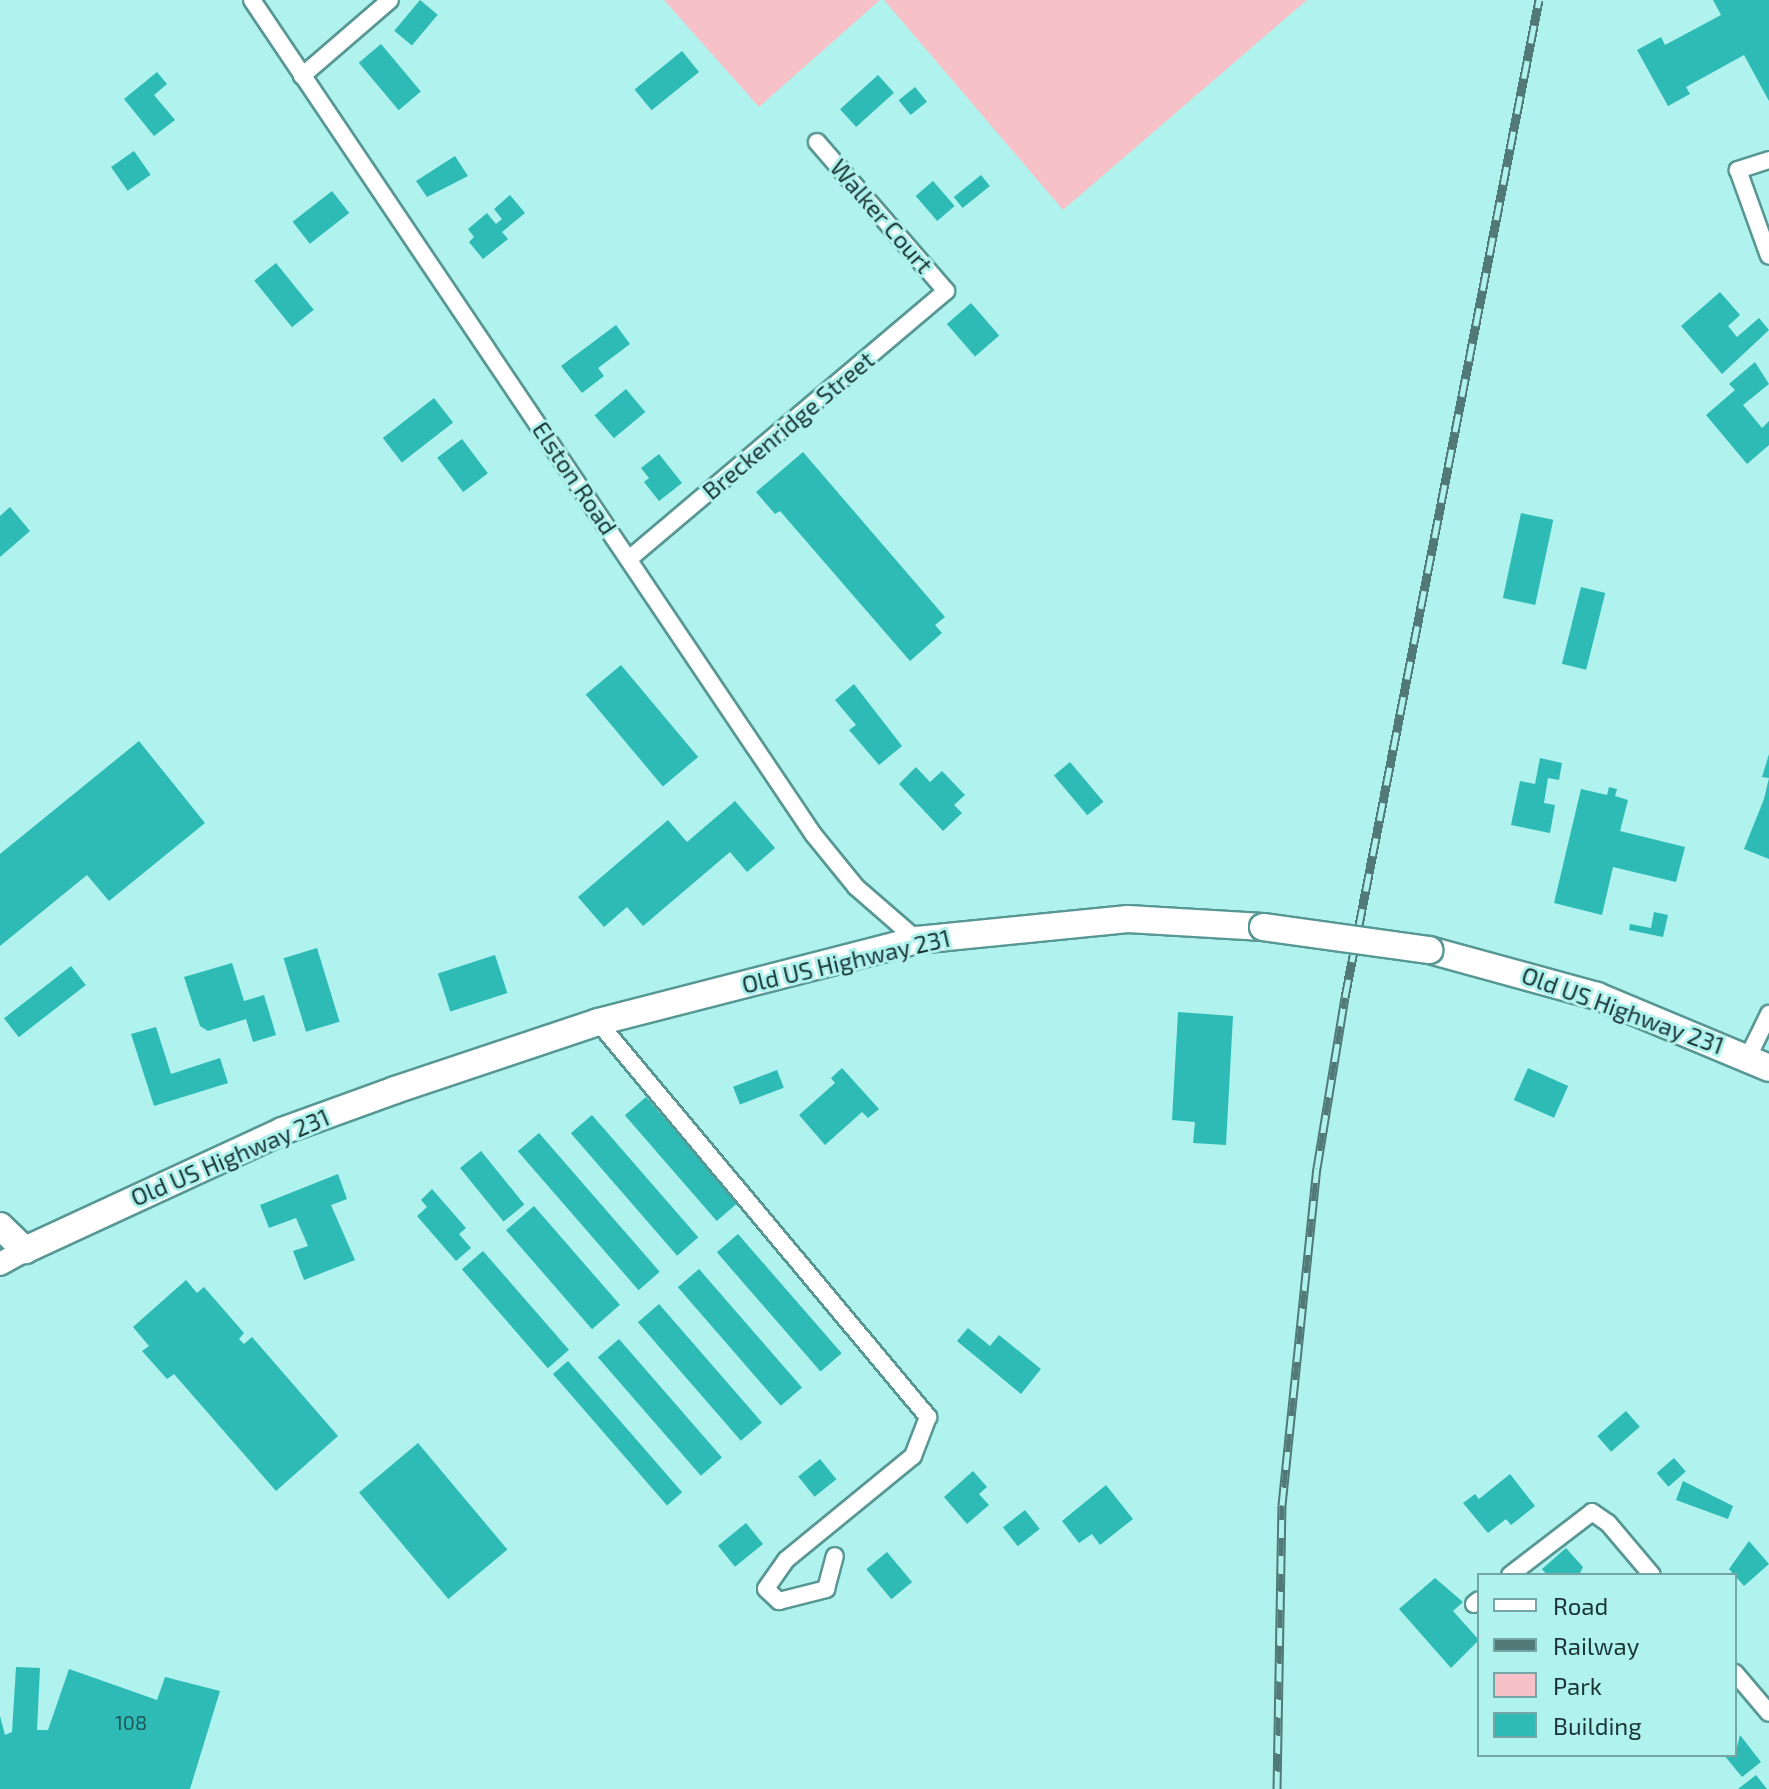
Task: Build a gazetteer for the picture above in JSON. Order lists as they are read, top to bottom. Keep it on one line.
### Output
{"streets":{"main road":["Old US Highway 231"],"street":["Walker Court","Breckenridge Street","Elston Road"]},"crossings":[["Walker Court","Breckenridge Street"],["Breckenridge Street","Elston Road"],["Elston Road","Old US Highway 231"]],"house_numbers":["108"],"legend":["Road","Railway","Park","Building"]}
